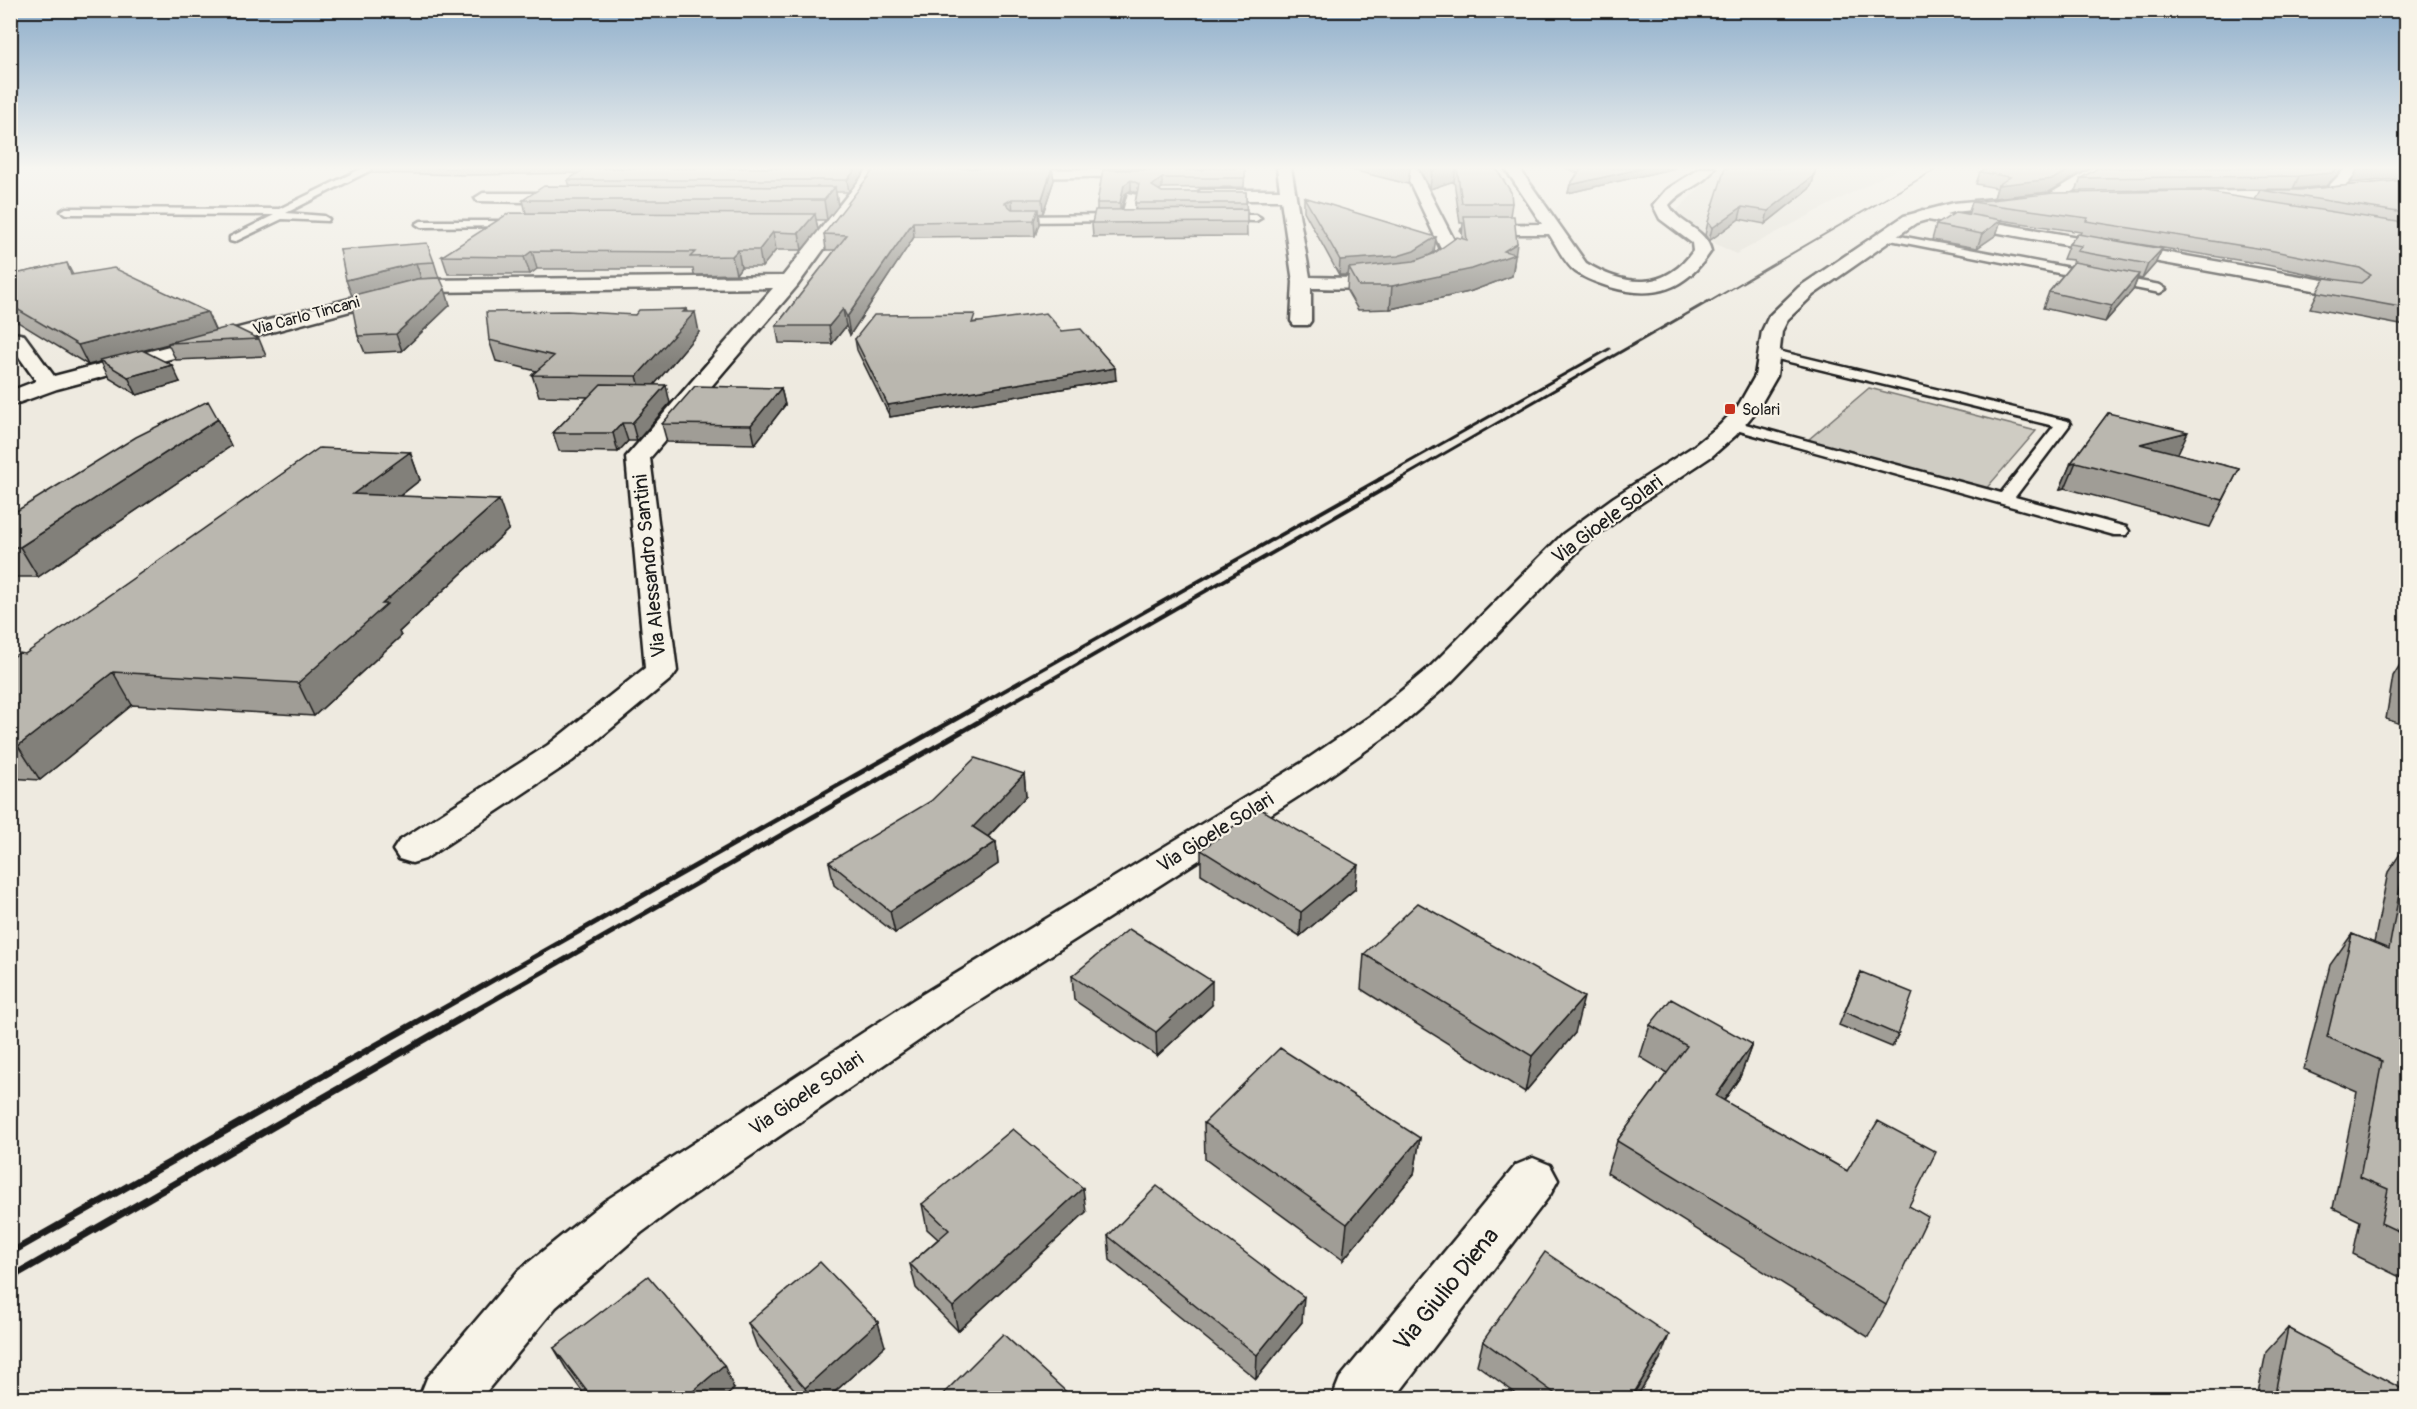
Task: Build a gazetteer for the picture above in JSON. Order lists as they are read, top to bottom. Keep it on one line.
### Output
{"streets":{"street":["Via Carlo Tincani","Via Gioele Solari","Via Alessandro Santini","Via Giulio Diena"]},"crossings":[["Via Carlo Tincani","Via Alessandro Santini"]],"places":{"transit":["Solari"]}}
